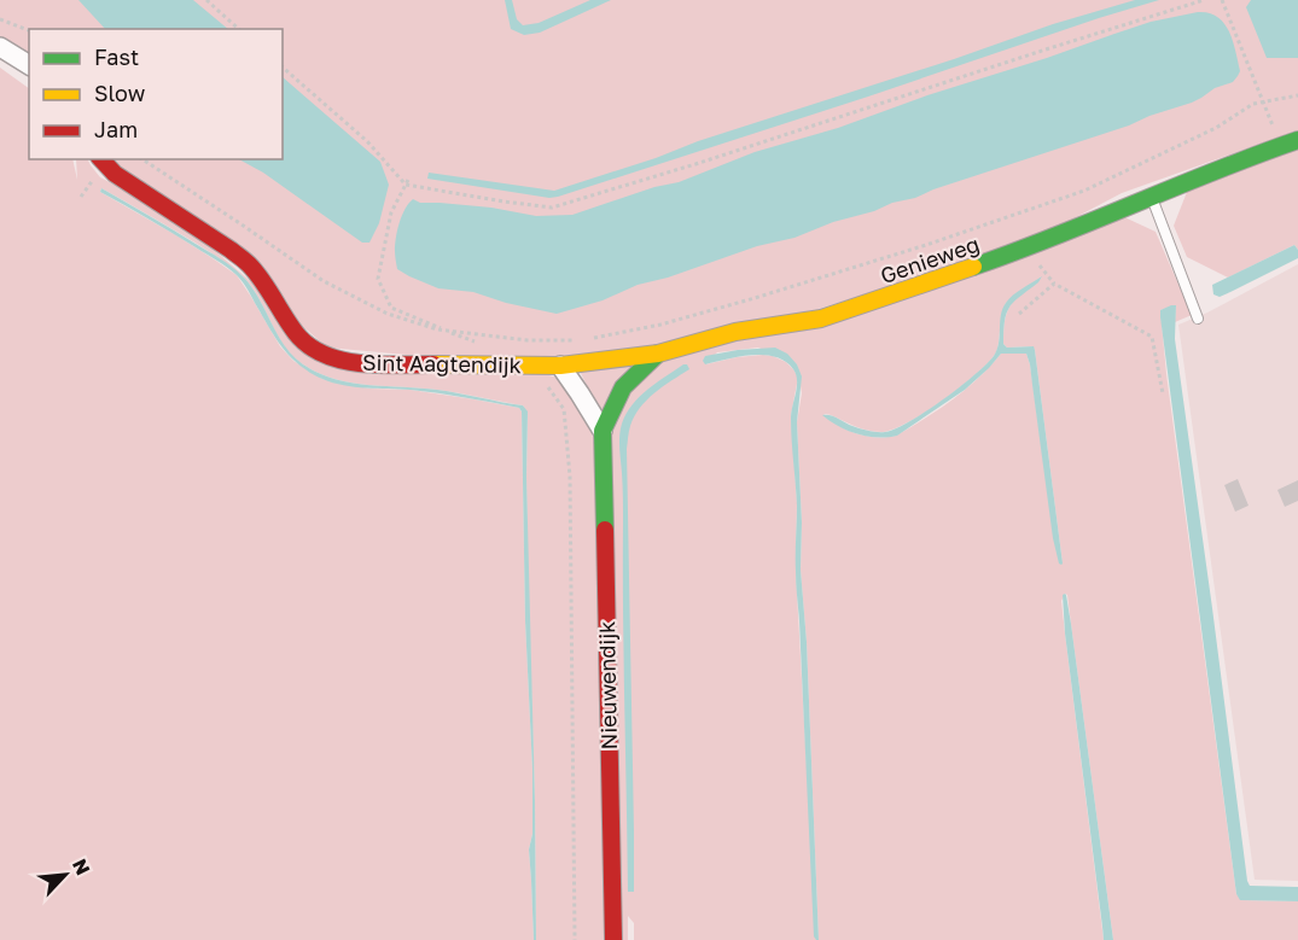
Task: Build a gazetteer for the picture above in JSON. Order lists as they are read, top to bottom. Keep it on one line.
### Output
{"streets":{"street":["Genieweg","Sint Aagtendijk","Nieuwendijk"]},"crossings":[["Genieweg","Sint Aagtendijk"],["Genieweg","Nieuwendijk"]],"legend":["Fast","Slow","Jam"],"north":"top right"}
